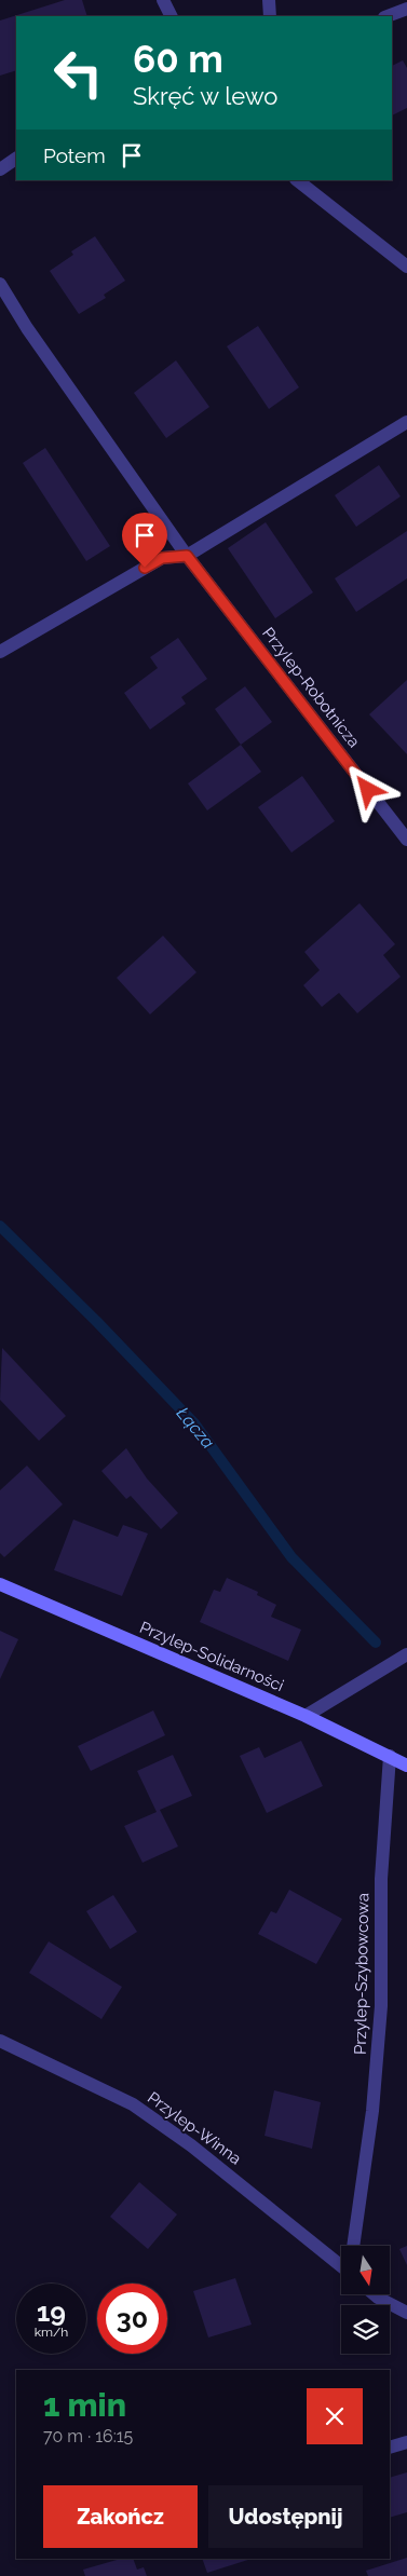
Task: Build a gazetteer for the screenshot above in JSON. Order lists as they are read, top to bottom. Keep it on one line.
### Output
{"streets":{"main road":["Przylep-Solidarności"],"street":["Przylep-Robotnicza","Przylep-Szybowcowa","Przylep-Winna"]},"crossings":[["Przylep-Solidarności","Przylep-Szybowcowa"]],"water":["Łącza"],"north":"bottom","page":{"turn":["60 m","Skręć w lewo"],"then":"Potem","speed":"19 km/h","limit":"30","heading":["1 min","70 m · 16:15"],"buttons":["Zakończ","Udostępnij"]}}
